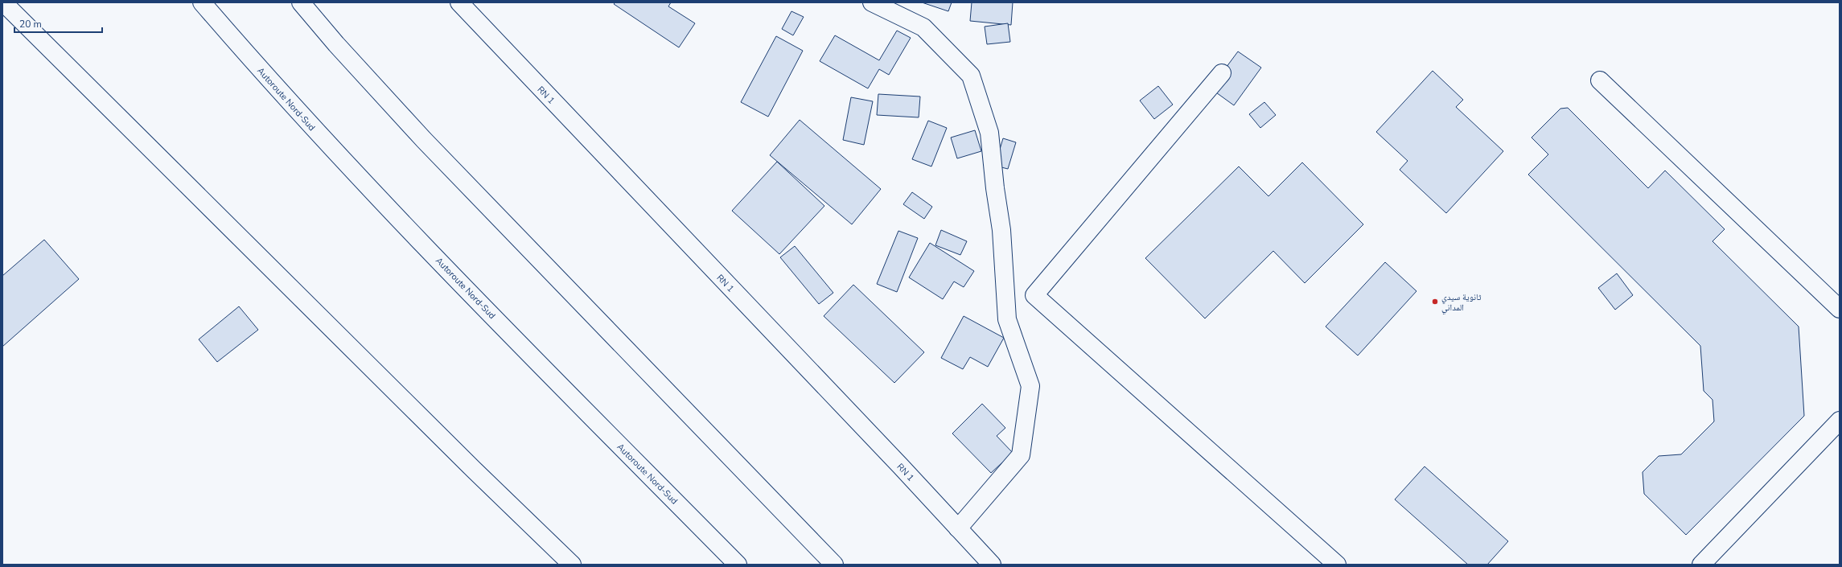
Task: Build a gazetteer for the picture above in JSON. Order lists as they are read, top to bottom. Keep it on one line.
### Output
{"streets":{"main road":["RN 1","Autoroute Nord-Sud"]},"places":["ثانوية سيدي المداني"],"scale_bar":"20 m"}
